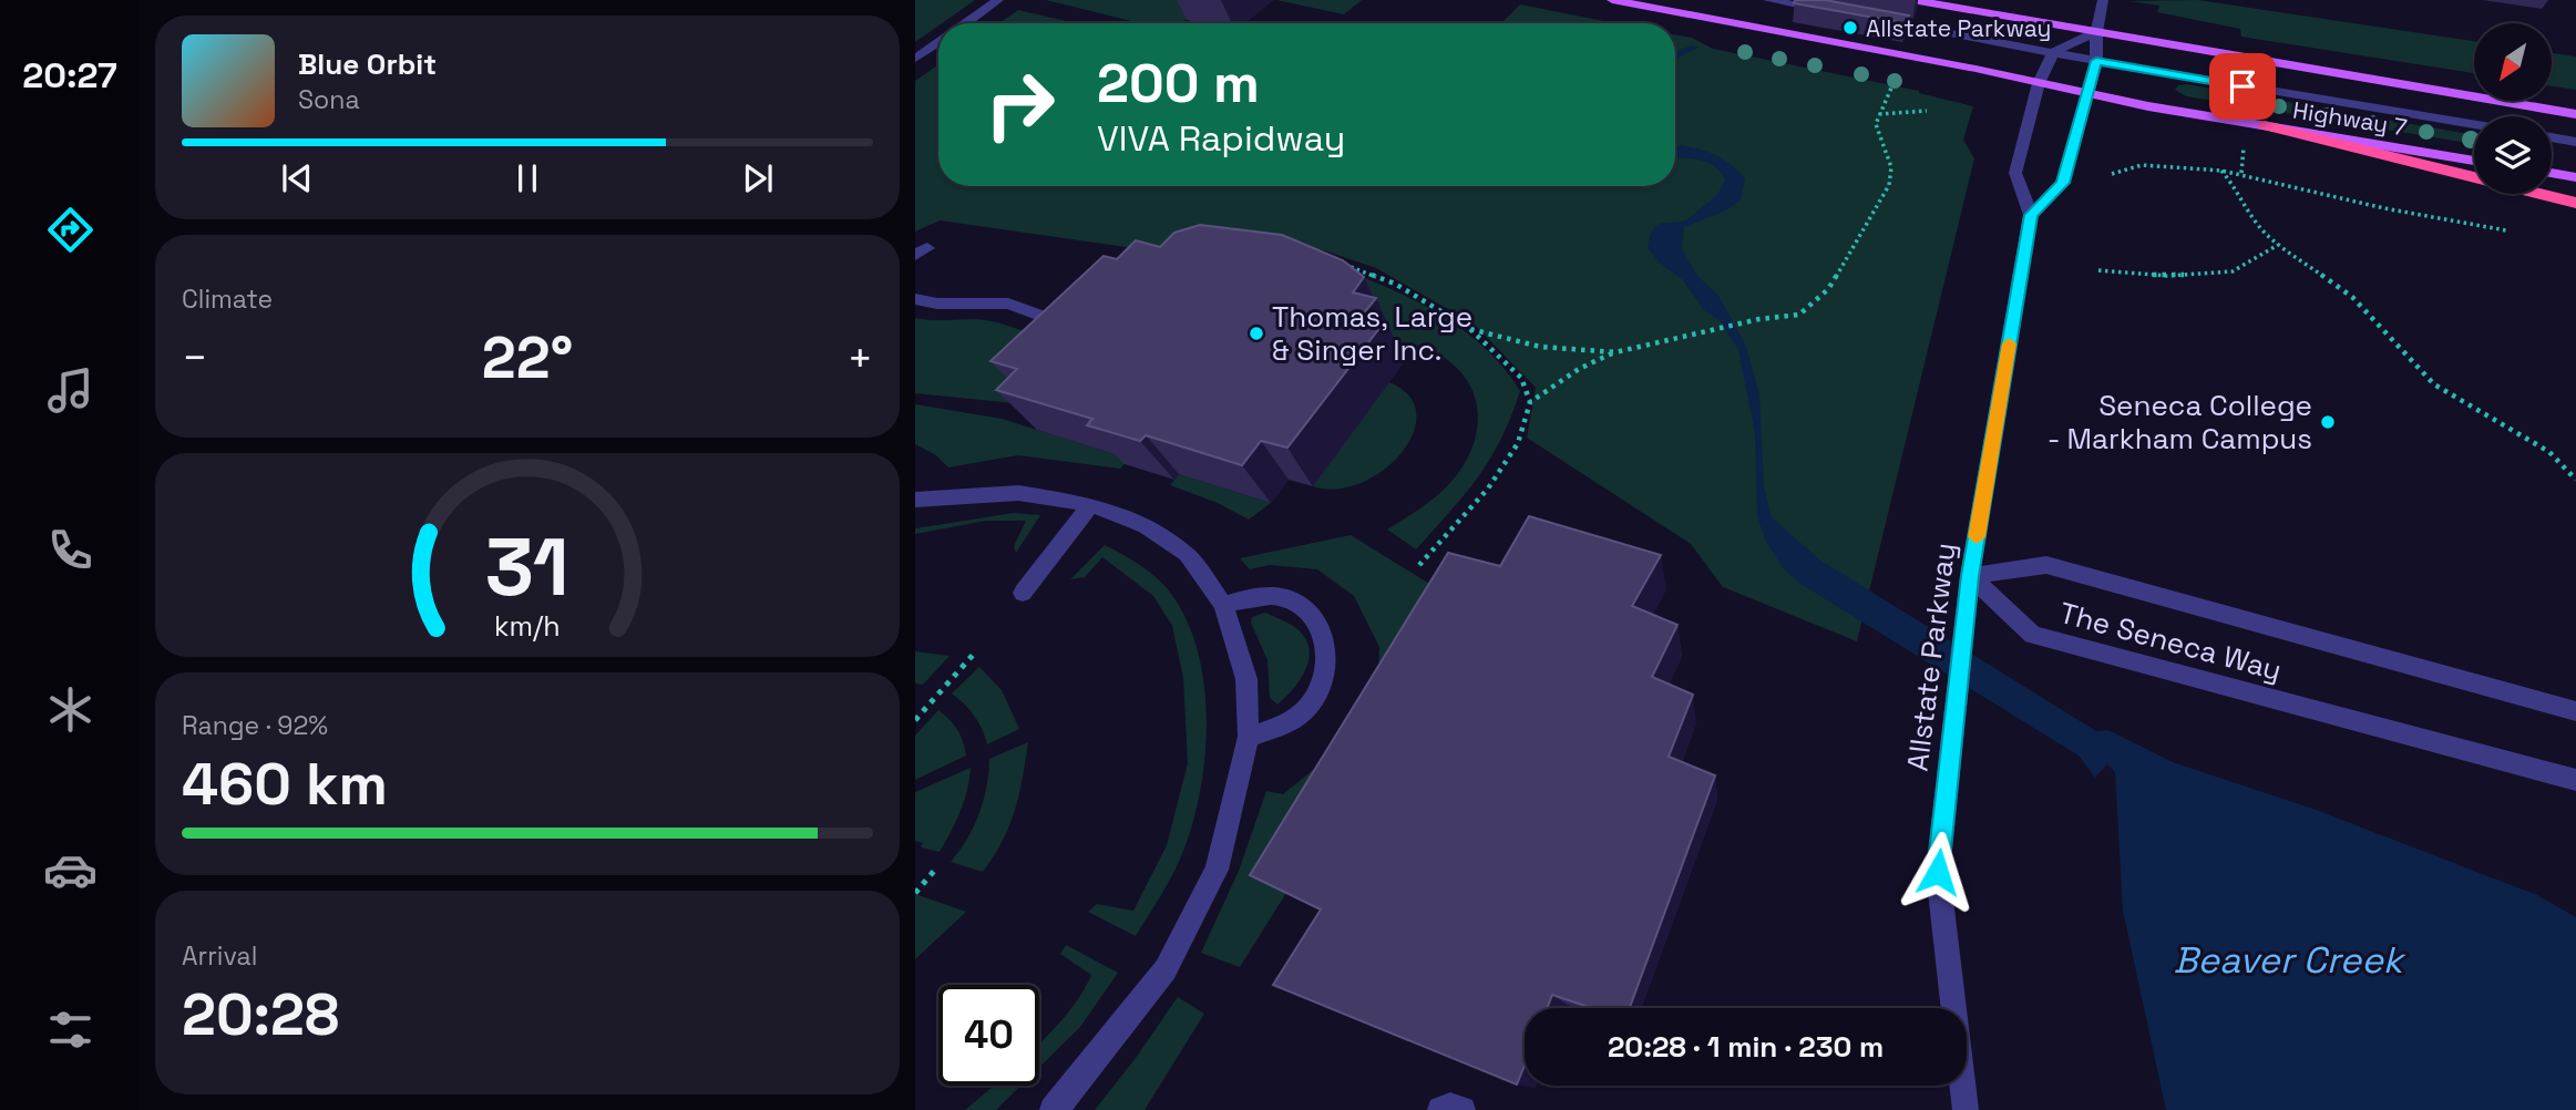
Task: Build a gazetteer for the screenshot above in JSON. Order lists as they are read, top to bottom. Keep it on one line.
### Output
{"streets":{"main road":["Highway 7"],"street":["The Seneca Way","Allstate Parkway"]},"crossings":[["Highway 7","Allstate Parkway"],["The Seneca Way","Allstate Parkway"]],"water":["Beaver Creek"],"places":["Allstate Parkway","Thomas, Large & Singer Inc.","Seneca College - Markham Campus"],"north":"bottom left","page":{"tabs":"20:27","turn":["200 m","VIVA Rapidway"],"song":["Blue Orbit","Sona"],"tile":["Climate",["Range · 92%","460 km"],["Arrival","20:28"]],"heat":["−","22°","+"],"limit":"40","trip":"20:28 · 1 min · 230 m","gauge":["31","km/h"]}}
